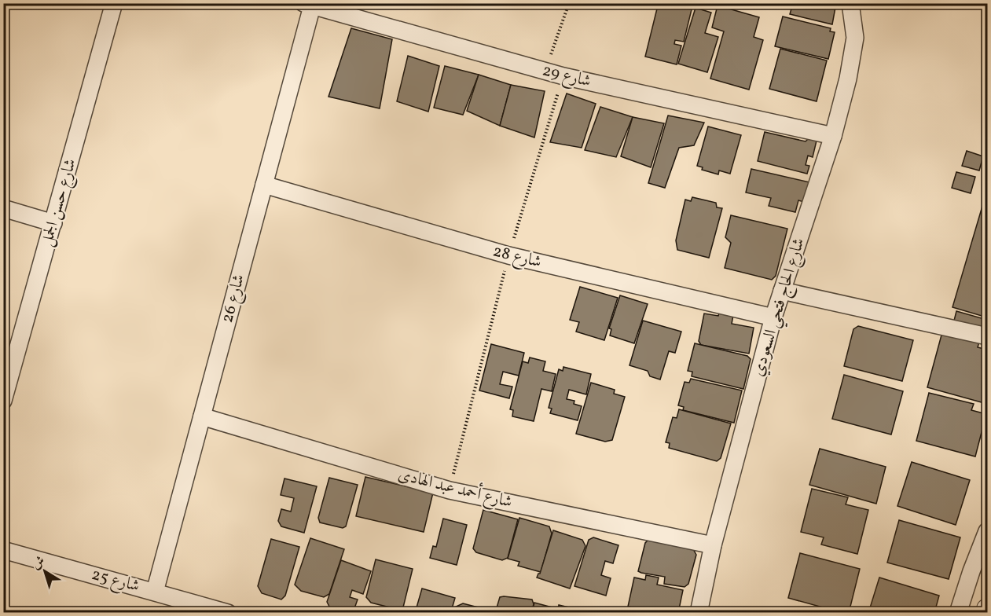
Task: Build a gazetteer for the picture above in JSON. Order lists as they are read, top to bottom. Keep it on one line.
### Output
{"streets":{"street":["شارع 29","شارع حسن الجمل","شارع 28","شارع 26","شارع الحاج فتحي السعودي","شارع أحمد عبد الهادى","شارع 25"]},"crossings":[["شارع 29","شارع 26"],["شارع 29","شارع الحاج فتحي السعودي"],["شارع 28","شارع 26"],["شارع 28","شارع الحاج فتحي السعودي"],["شارع 26","شارع أحمد عبد الهادى"],["شارع 26","شارع 25"],["شارع الحاج فتحي السعودي","شارع أحمد عبد الهادى"]],"north":"top left"}
